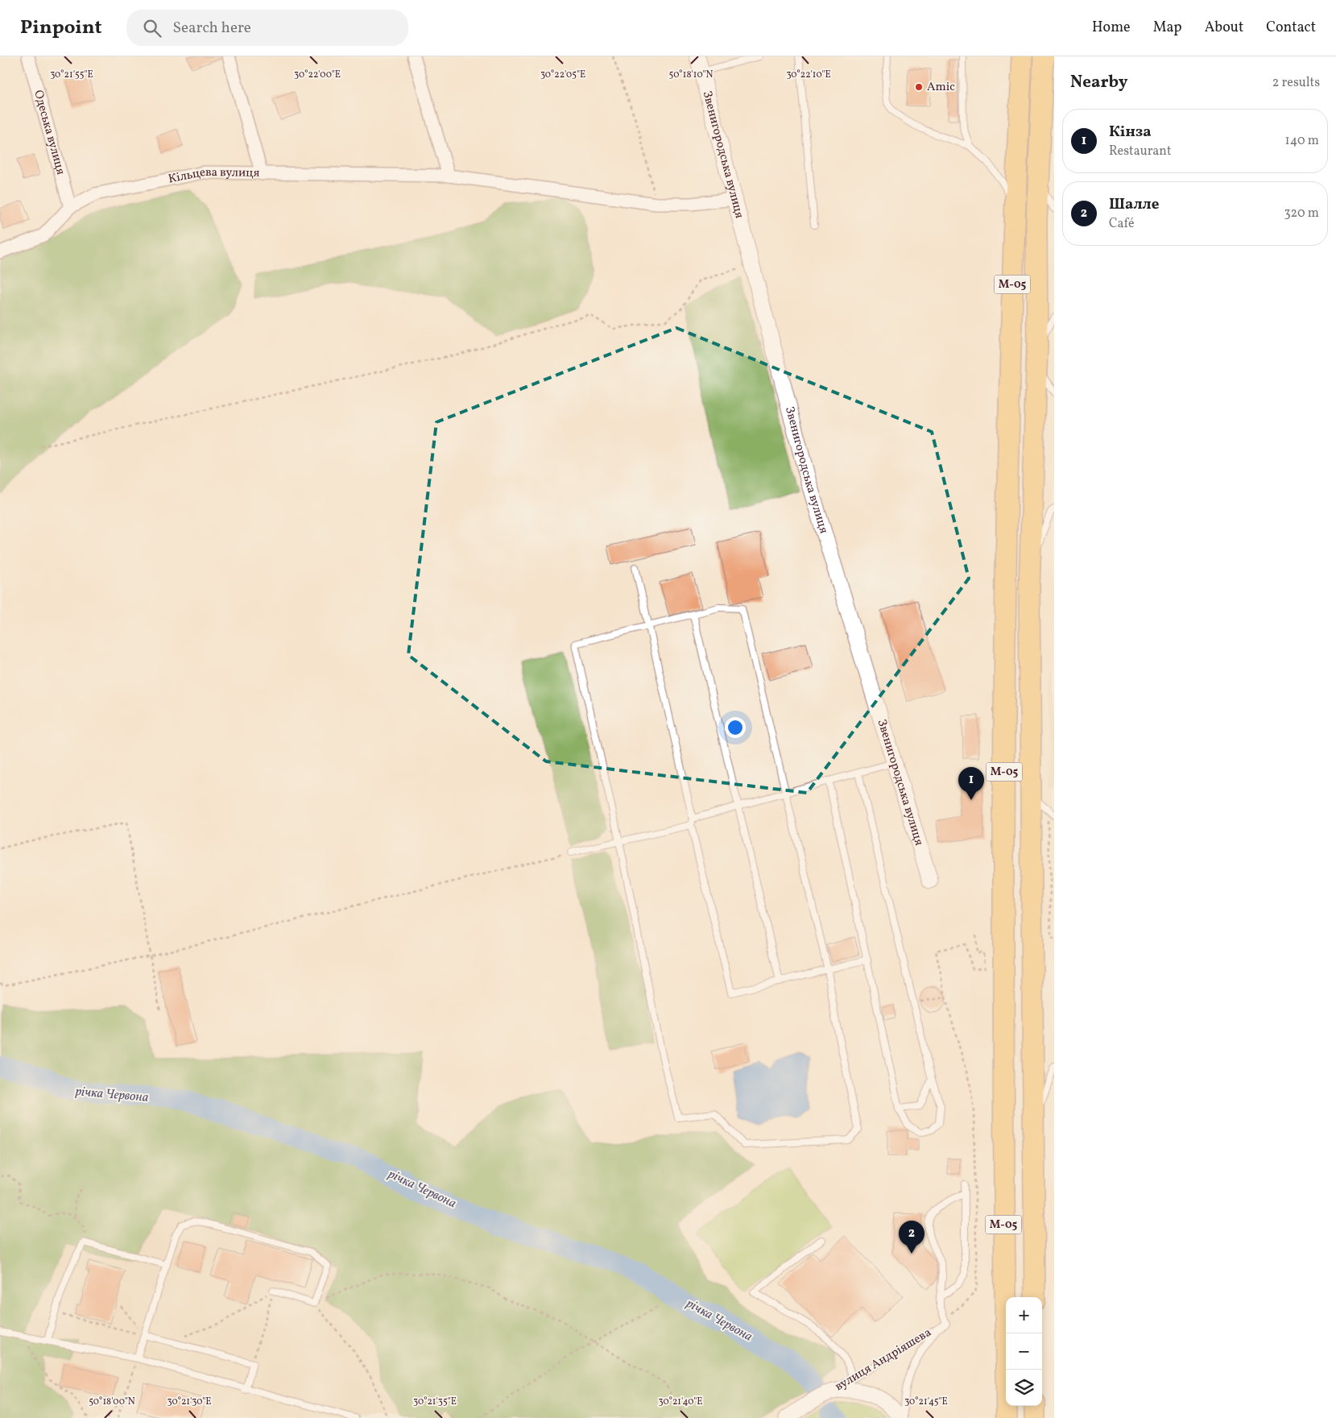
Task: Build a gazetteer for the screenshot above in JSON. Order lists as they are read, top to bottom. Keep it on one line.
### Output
{"streets":{"highway":["М-05"],"street":["Одеська вулиця","Звенигородська вулиця","Кільцева вулиця"],"lane":["вулиця Андріяшева"]},"crossings":[["Одеська вулиця","Кільцева вулиця"],["Звенигородська вулиця","Кільцева вулиця"]],"water":["річка Червона"],"places":["Amic"],"page":{"header":"Pinpoint","search":"Search here","nav":["Home","Map","About","Contact"],"heading":["Nearby","2 results"],"list":[{"mark":"1","name":"Кінза","note":"Restaurant","value":"140 m"},{"mark":"2","name":"Шалле","note":"Café","value":"320 m"}],"pins":["1","2"],"map_buttons":["+","−"]},"coordinates":["30°22'10\"E","30°21'55\"E","30°22'00\"E","30°22'05\"E","50°18'10\"N","50°18'00\"N","30°21'30\"E","30°21'35\"E","30°21'40\"E","30°21'45\"E"]}
